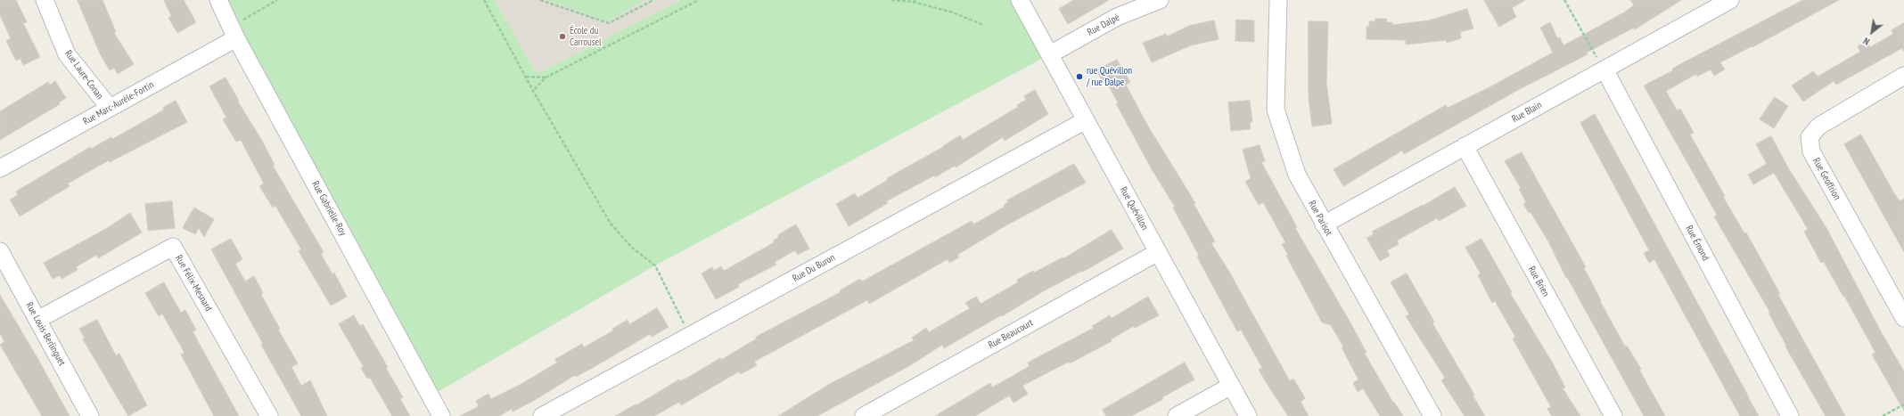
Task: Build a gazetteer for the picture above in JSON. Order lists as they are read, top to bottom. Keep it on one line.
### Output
{"streets":{"street":["Rue Dalpé","Rue Laure-Conan","Rue Marc-Aurèle-Fortin","Rue Blain","Rue Geoffrion","Rue Gabrielle-Roy","Rue Quévillon","Rue Parisot","Rue Émond","Rue Du Buron","Rue Brien","Rue Félix-Mesnard","Rue Louis-Berlinguet","Rue Beaucourt"]},"crossings":[["Rue Dalpé","Rue Quévillon"],["Rue Laure-Conan","Rue Marc-Aurèle-Fortin"],["Rue Marc-Aurèle-Fortin","Rue Gabrielle-Roy"],["Rue Blain","Rue Parisot"],["Rue Blain","Rue Émond"],["Rue Blain","Rue Brien"],["Rue Quévillon","Rue Du Buron"],["Rue Quévillon","Rue Beaucourt"],["Rue Félix-Mesnard","Rue Louis-Berlinguet"]],"places":["École du Carrousel","rue Quévillon / rue Dalpe"],"north":"bottom left"}
